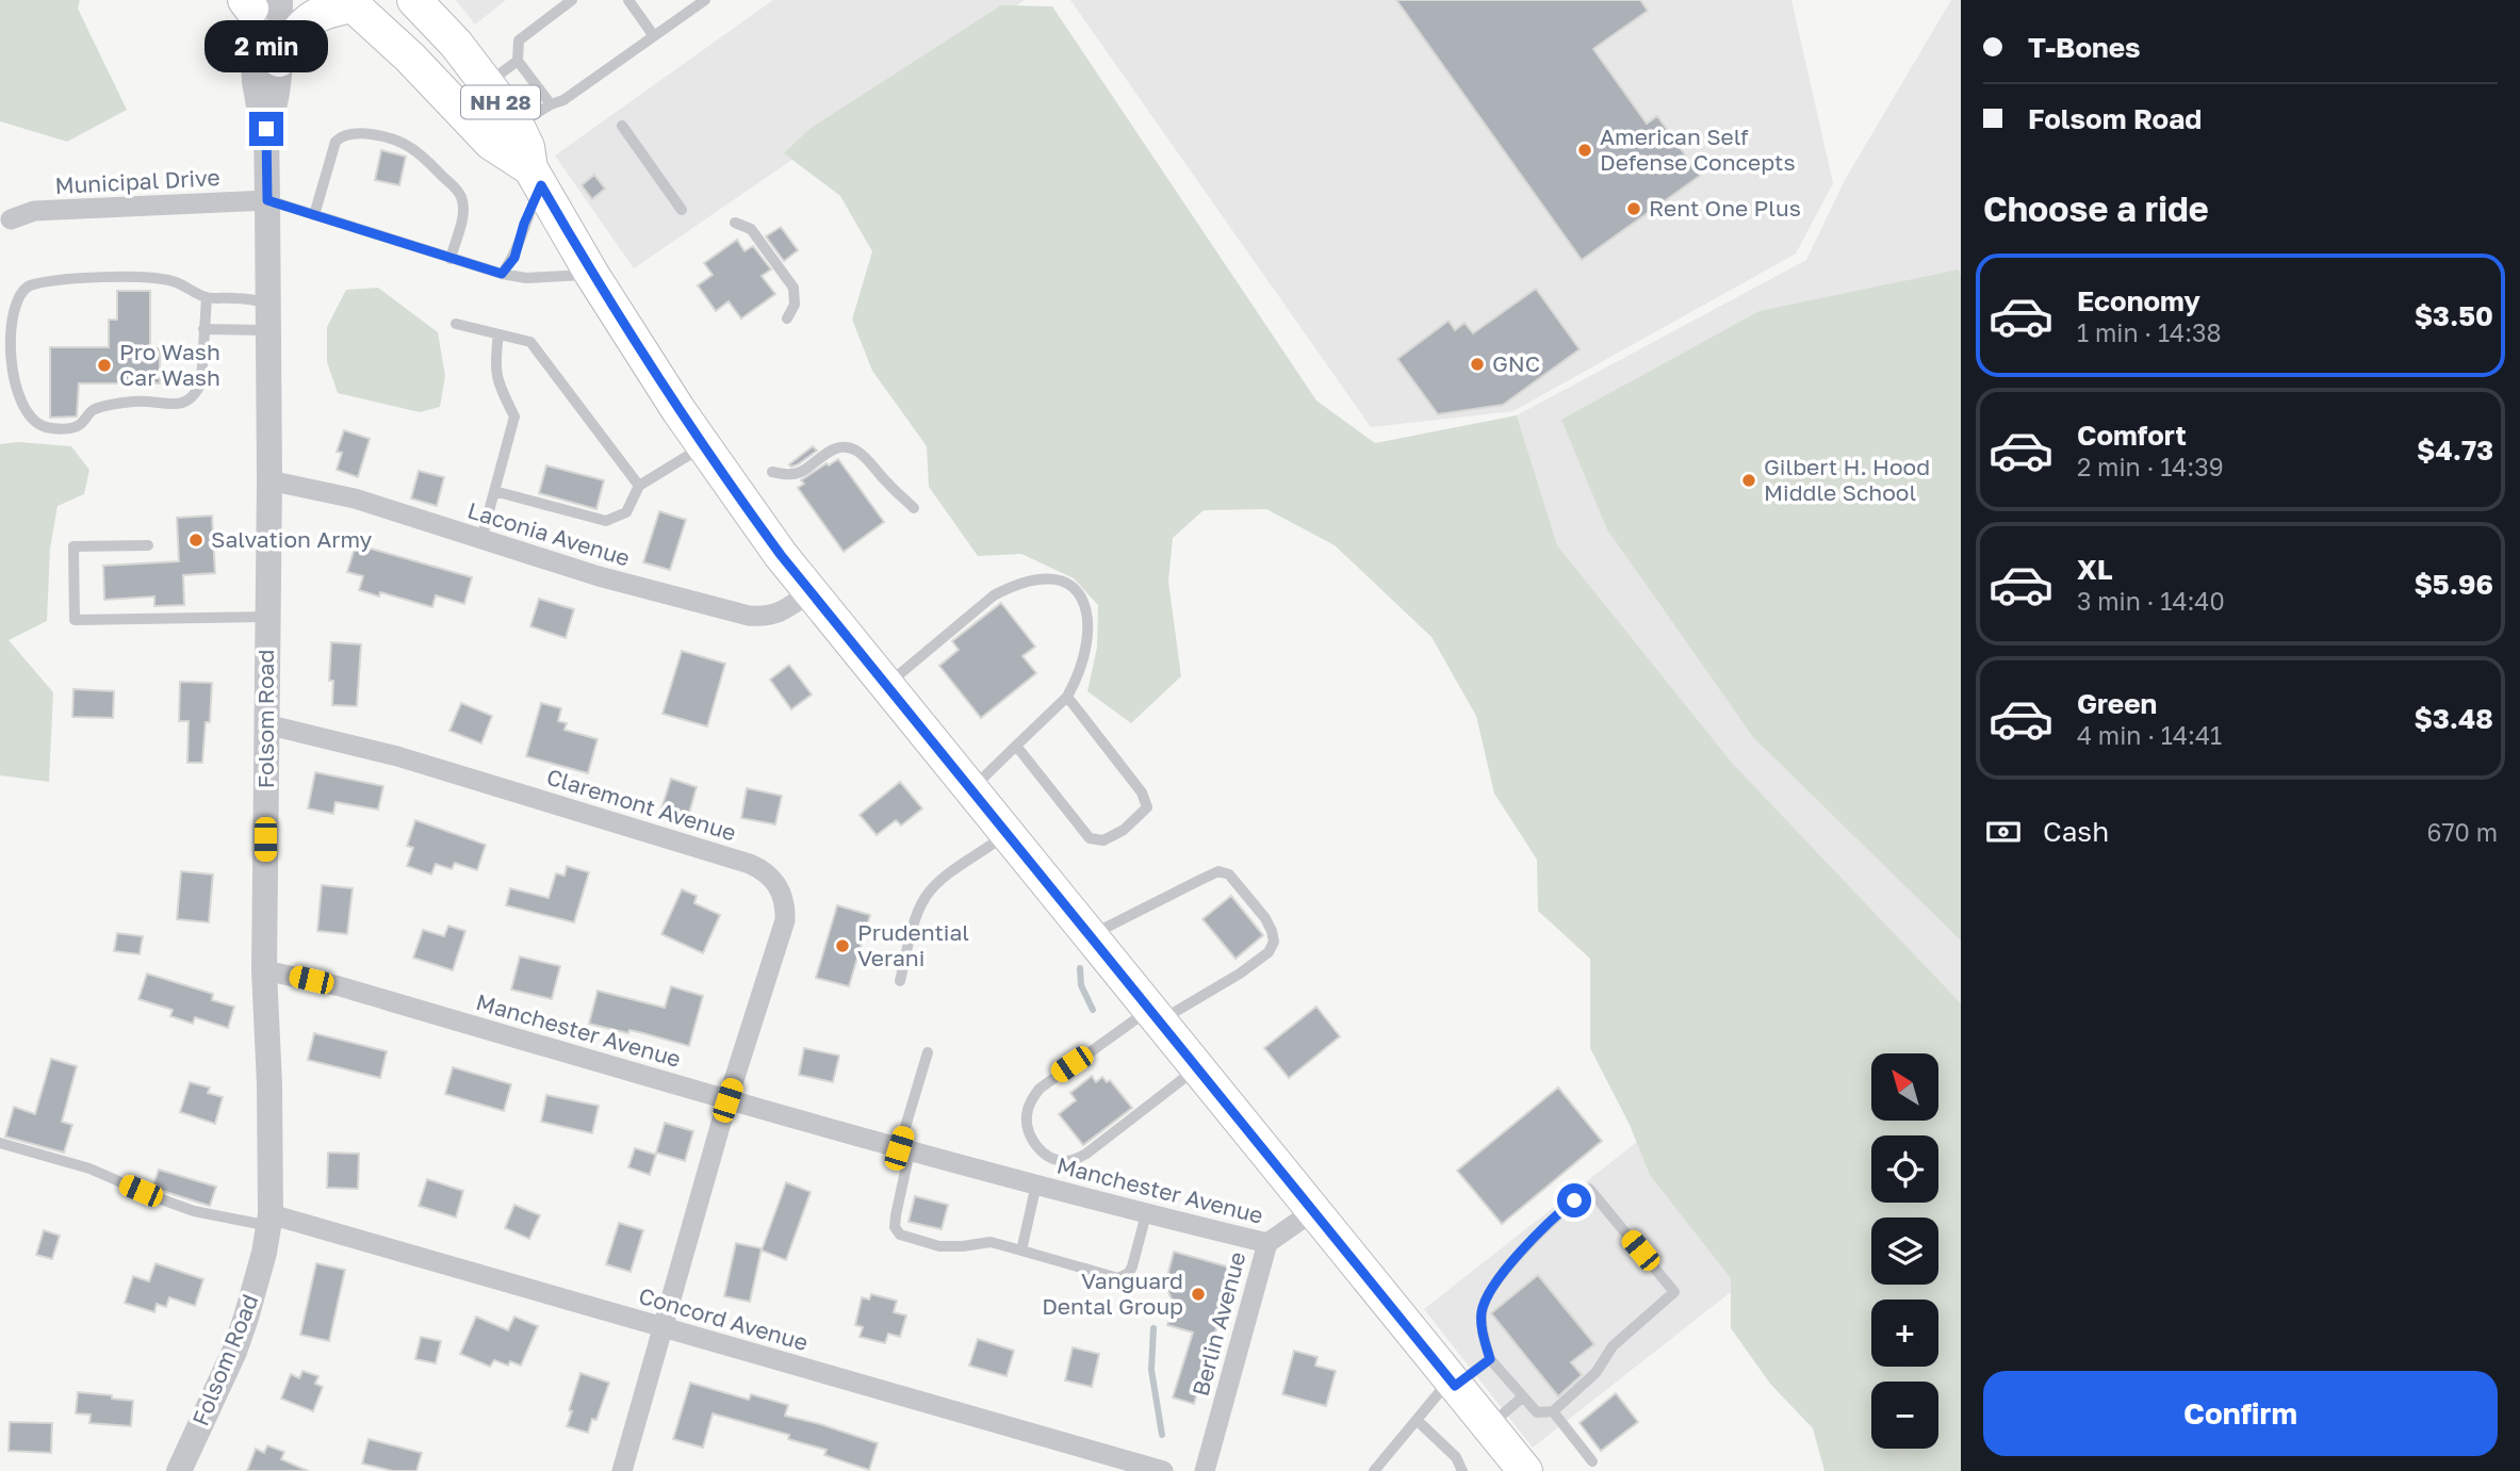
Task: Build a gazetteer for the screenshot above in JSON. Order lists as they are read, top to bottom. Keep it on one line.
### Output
{"streets":{"main road":["NH 28"],"street":["Municipal Drive","Laconia Avenue","Folsom Road","Claremont Avenue","Manchester Avenue","Concord Avenue","Berlin Avenue"]},"crossings":[["NH 28","Laconia Avenue"],["NH 28","Berlin Avenue"],["Municipal Drive","Folsom Road"],["Laconia Avenue","Folsom Road"],["Folsom Road","Claremont Avenue"],["Folsom Road","Manchester Avenue"],["Folsom Road","Concord Avenue"],["Claremont Avenue","Manchester Avenue"],["Claremont Avenue","Concord Avenue"],["Manchester Avenue","Berlin Avenue"]],"places":["American Self Defense Concepts","Rent One Plus","GNC","Pro Wash Car Wash","Gilbert H. Hood Middle School","Salvation Army","Prudential Verani","Vanguard Dental Group"],"north":"top left","page":{"banner":["T-Bones","Folsom Road"],"bubble":"2 min","heading":"Choose a ride","list":[{"name":"Economy","note":"1 min · 14:38","value":"$3.50"},{"name":"Comfort","note":"2 min · 14:39","value":"$4.73"},{"name":"XL","note":"3 min · 14:40","value":"$5.96"},{"name":"Green","note":"4 min · 14:41","value":"$3.48"}],"pay":["Cash","670 m"],"map_buttons":["+","−"],"buttons":"Confirm"}}
